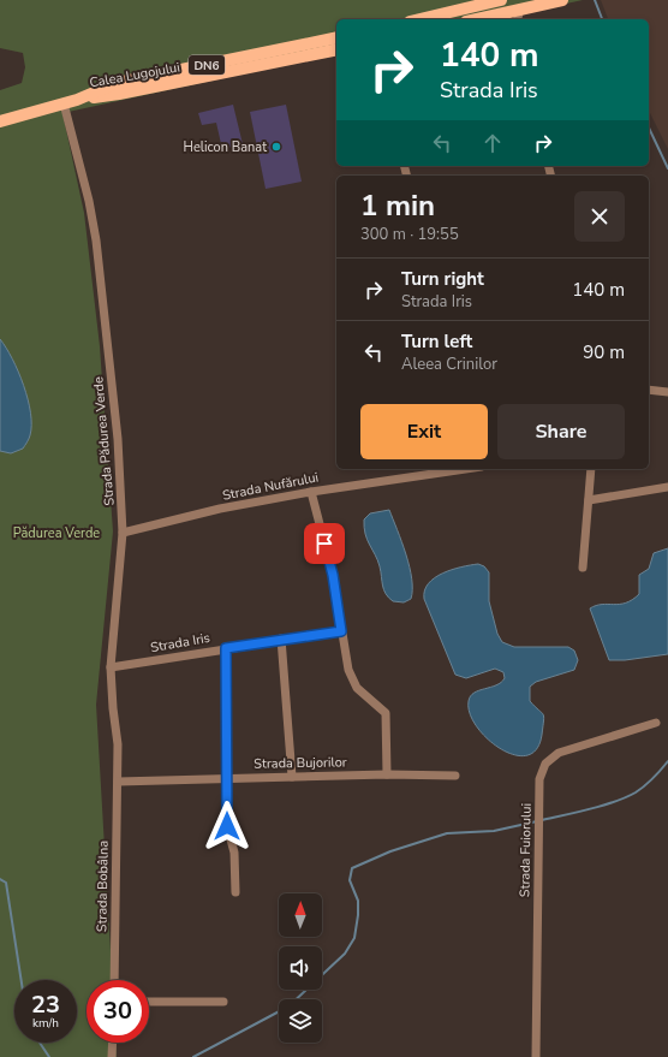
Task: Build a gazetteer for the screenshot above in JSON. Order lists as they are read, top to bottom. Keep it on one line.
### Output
{"streets":{"main road":["DN6","Calea Lugojului"],"street":["Strada Pădurea Verde","Strada Nufărului","Strada Iris","Strada Bujorilor","Strada Fuiorului","Strada Bobâlna"]},"crossings":[["DN6","Calea Lugojului"],["DN6","Strada Pădurea Verde"],["Calea Lugojului","Strada Pădurea Verde"],["Strada Pădurea Verde","Strada Nufărului"],["Strada Pădurea Verde","Strada Iris"],["Strada Pădurea Verde","Strada Bujorilor"],["Strada Pădurea Verde","Strada Bobâlna"],["Strada Bujorilor","Strada Bobâlna"]],"parks":["Pădurea Verde"],"places":["Helicon Banat"],"north":"top","page":{"turn":["140 m","Strada Iris"],"heading":["1 min","300 m · 19:55"],"list":[{"name":"Turn right","note":"Strada Iris","value":"140 m"},{"name":"Turn left","note":"Aleea Crinilor","value":"90 m"}],"buttons":["Exit","Share"],"speed":"23 km/h","limit":"30"}}
